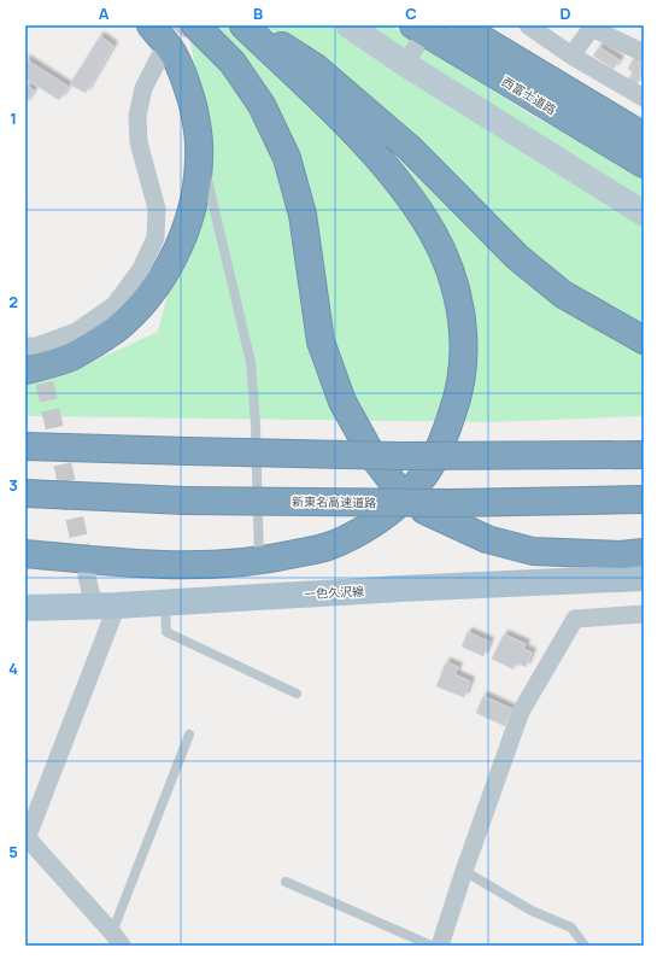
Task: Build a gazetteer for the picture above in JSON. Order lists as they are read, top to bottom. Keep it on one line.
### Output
{"streets":{"highway":["西富士道路","新東名高速道路"],"main road":["一色久沢線"]},"grid":{"columns":["A","B","C","D"],"rows":["1","2","3","4","5"]}}
